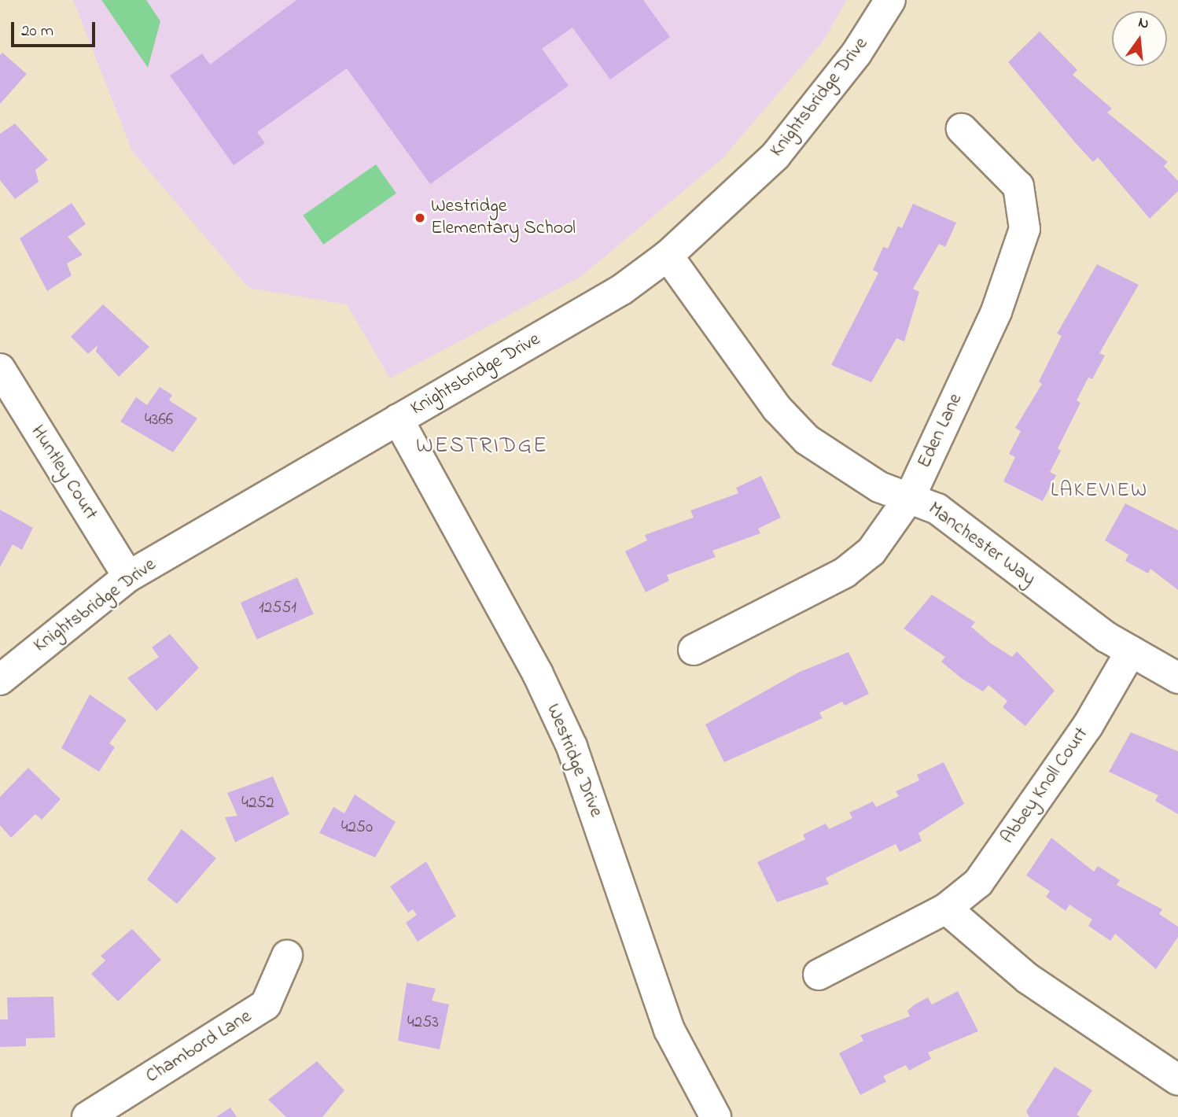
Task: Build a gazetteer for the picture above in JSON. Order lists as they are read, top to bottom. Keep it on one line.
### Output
{"streets":{"street":["Knightsbridge Drive","Eden Lane","Huntley Court","Manchester Way","Westridge Drive","Abbey Knoll Court","Chambord Lane"]},"crossings":[["Knightsbridge Drive","Huntley Court"],["Knightsbridge Drive","Manchester Way"],["Knightsbridge Drive","Westridge Drive"],["Eden Lane","Manchester Way"],["Manchester Way","Abbey Knoll Court"]],"districts":["WESTRIDGE","LAKEVIEW"],"places":["Westridge Elementary School"],"house_numbers":["4366","12551","4252","4250","4253"],"scale_bar":"20 m","north":"top"}
